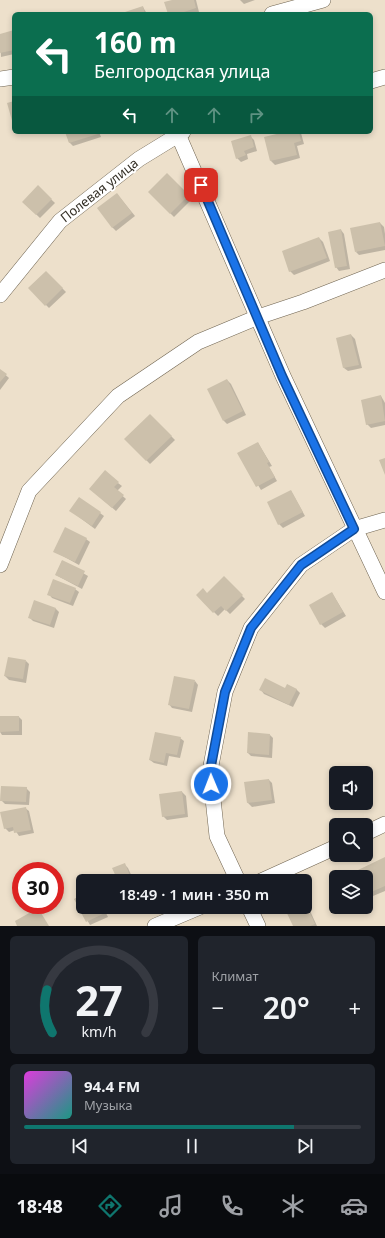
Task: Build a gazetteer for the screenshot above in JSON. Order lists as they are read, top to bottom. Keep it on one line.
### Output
{"streets":{"street":["Полевая улица"]},"page":{"turn":["160 m","Белгородская улица"],"limit":"30","trip":"18:49 · 1 мин · 350 m","tile":"Климат","heat":["−","20°","+"],"song":["94.4 FM","Музыка"],"tabs":"18:48","gauge":["27","km/h"]}}
